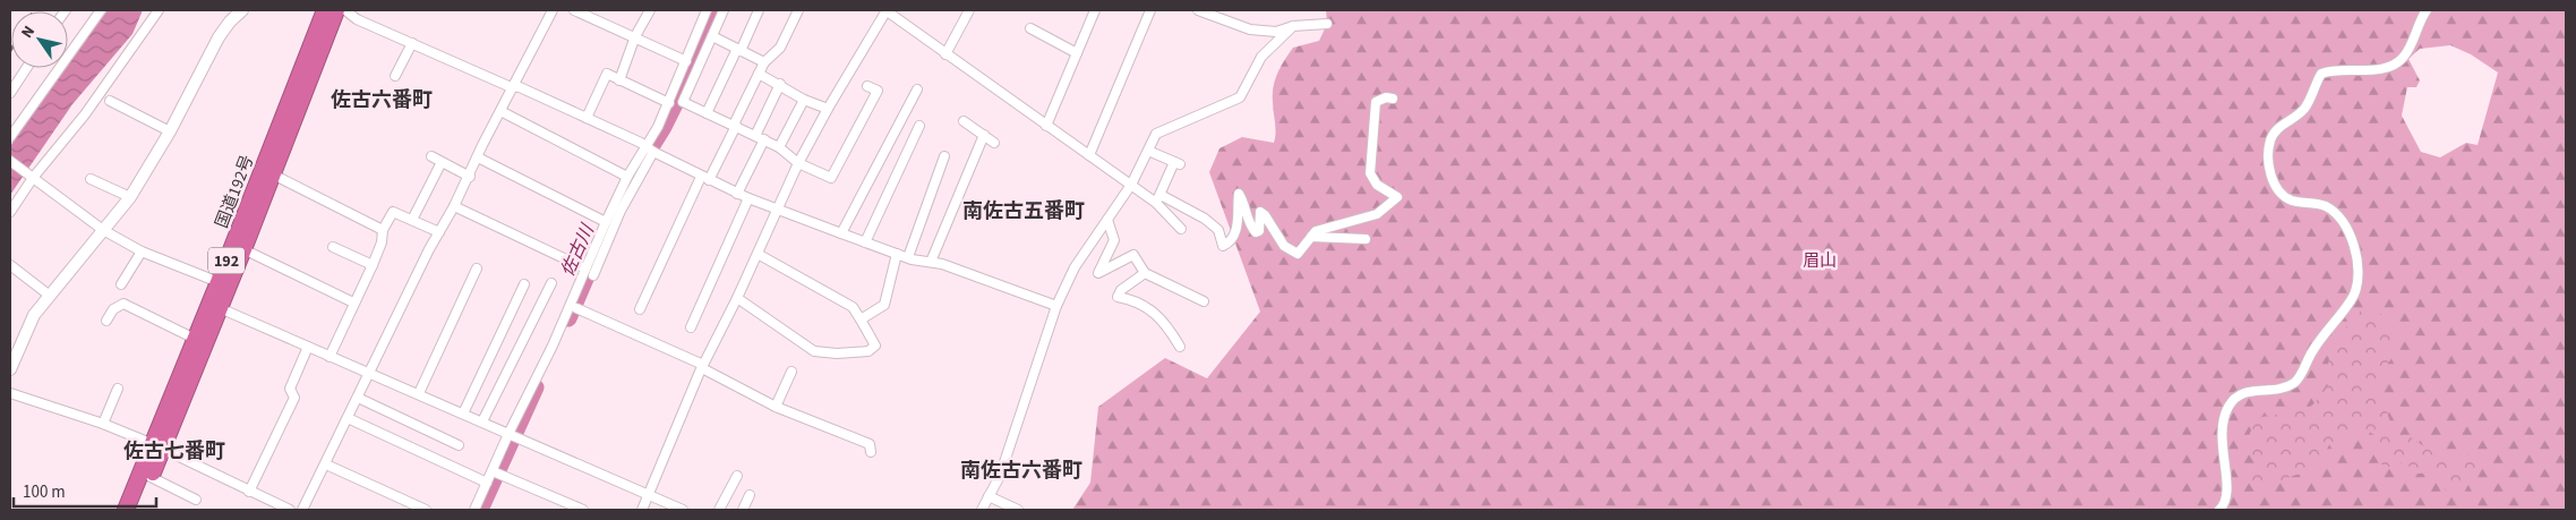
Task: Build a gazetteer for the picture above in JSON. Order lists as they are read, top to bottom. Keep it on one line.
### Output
{"streets":{"highway":["国道192号","192"]},"districts":["佐古六番町","南佐古五番町","佐古七番町","南佐古六番町"],"water":["佐古川"],"parks":["眉山"],"scale_bar":"100 m","north":"top left"}
